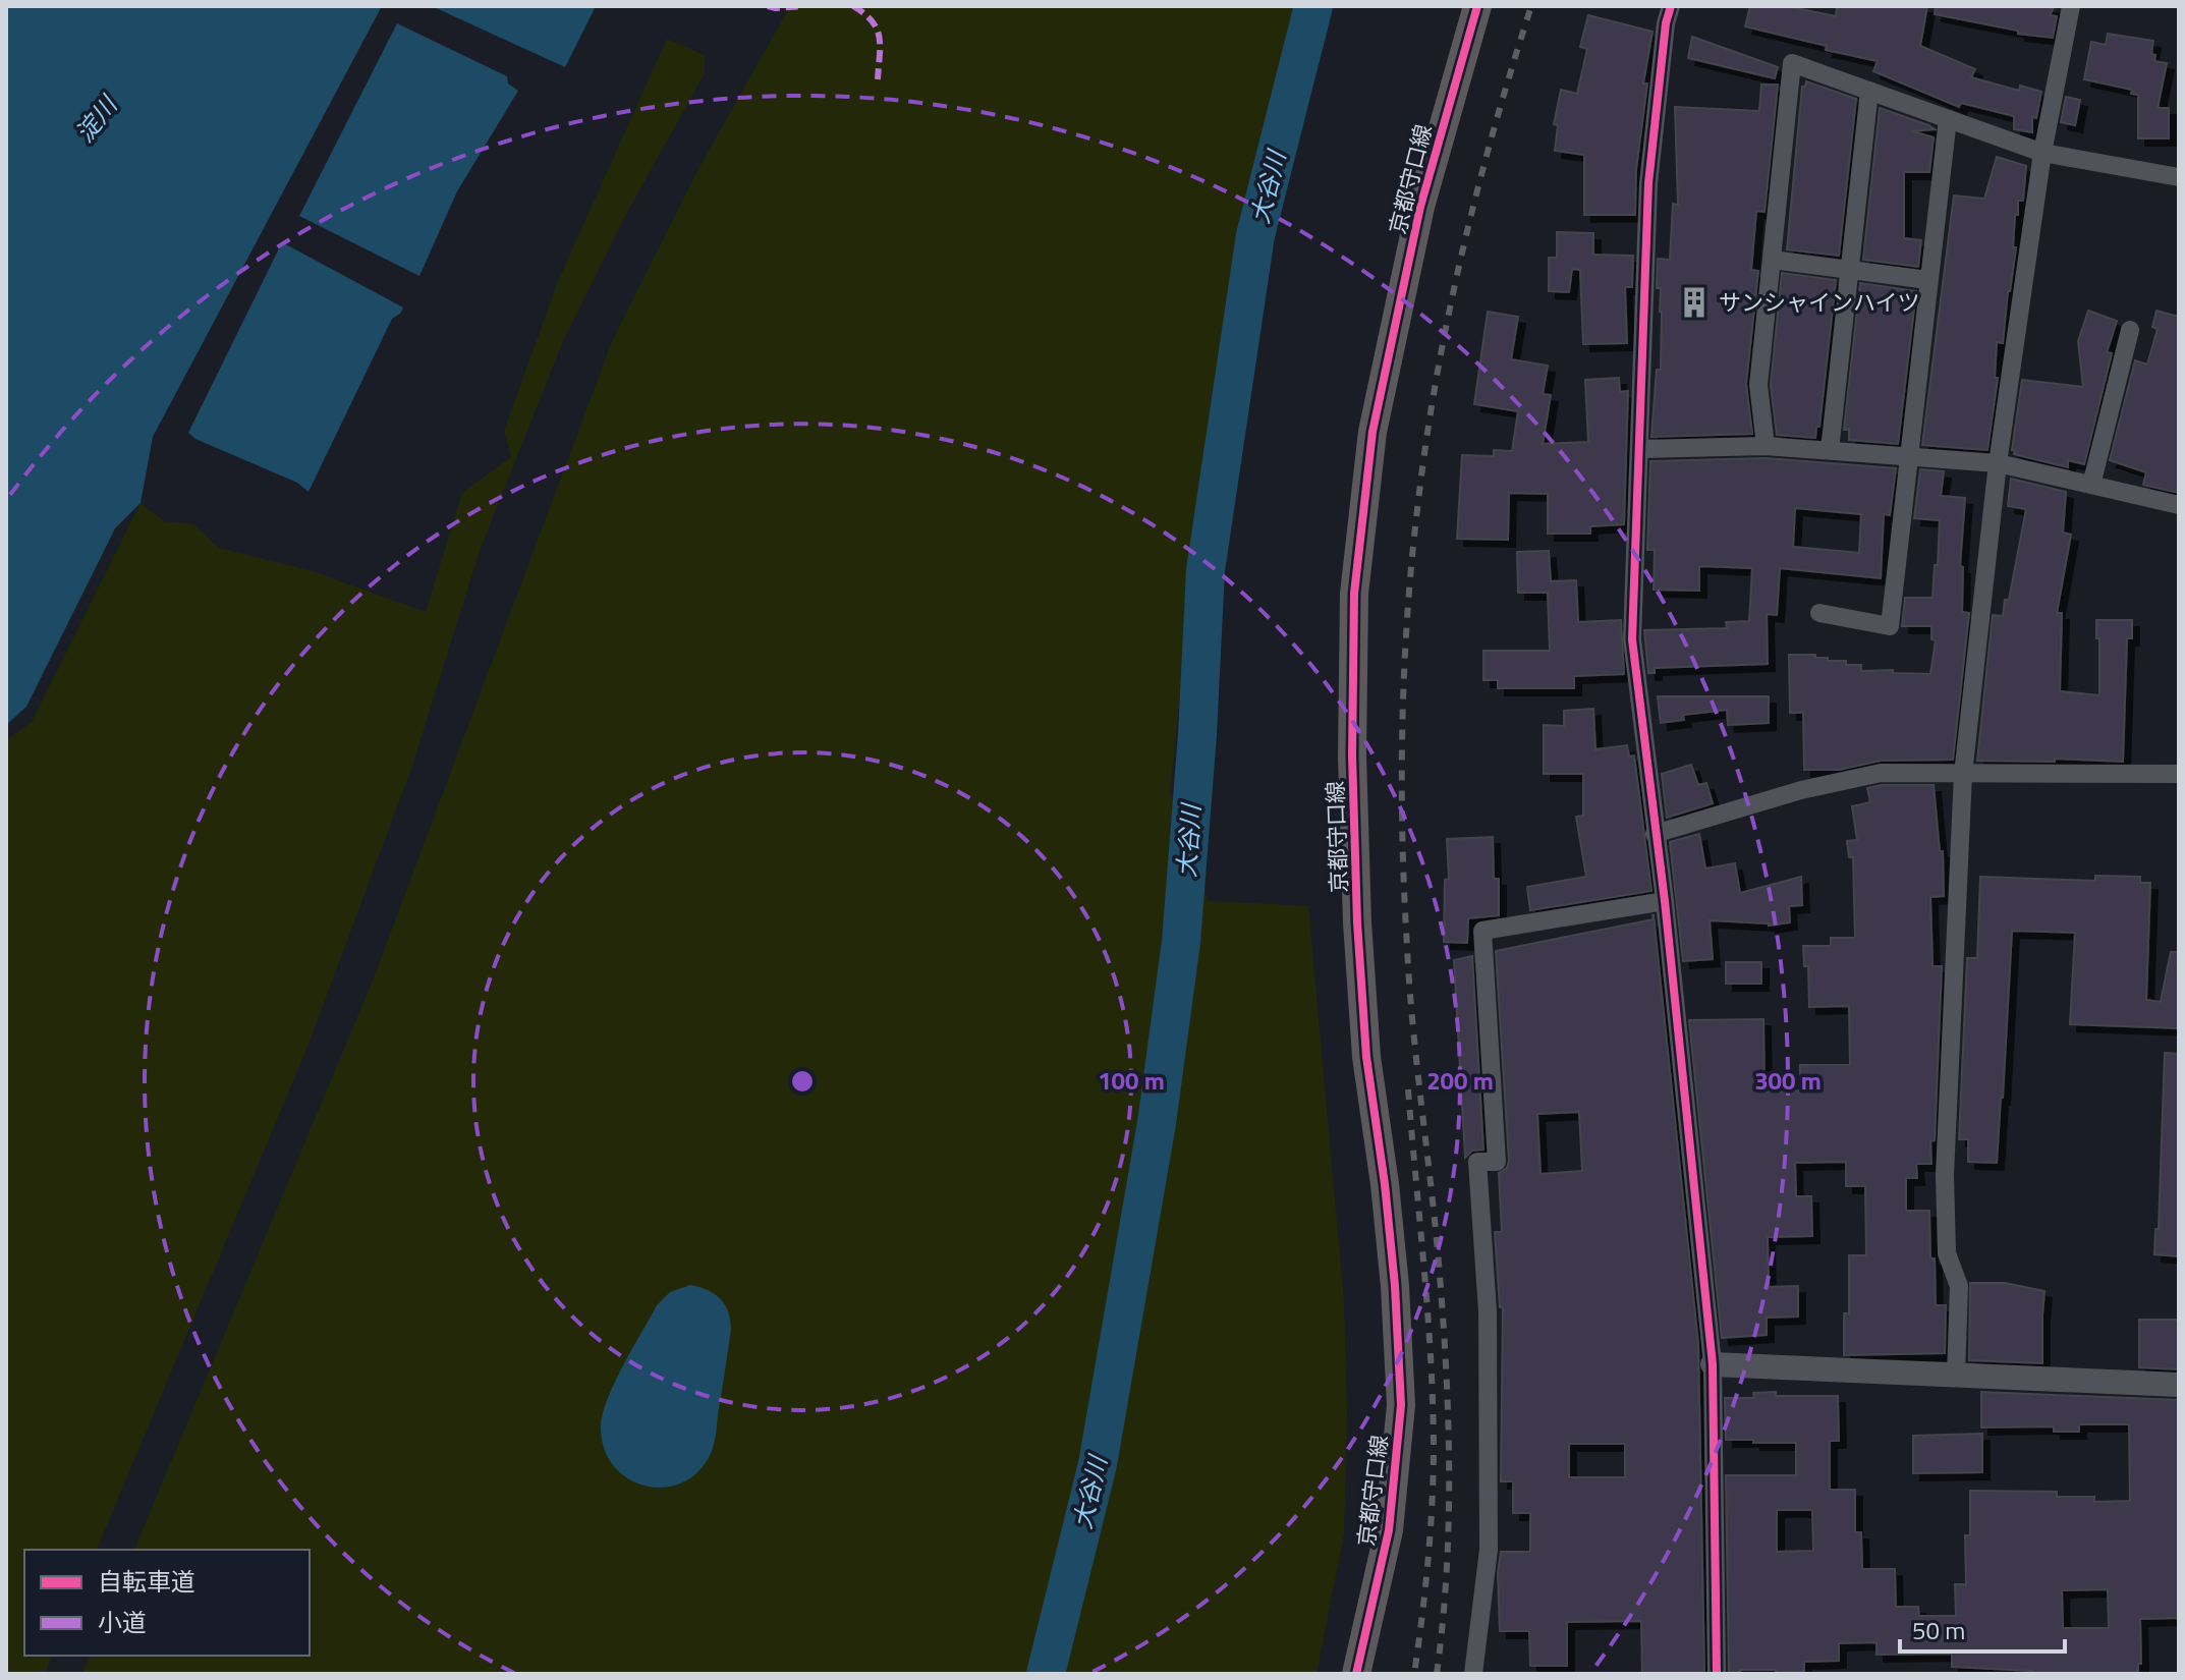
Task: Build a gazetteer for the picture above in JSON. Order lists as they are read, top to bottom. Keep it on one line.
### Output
{"streets":{"main road":["京都守口線"]},"water":["淀川","大谷川"],"places":{"building":["サンシャインハイツ"]},"legend":["自転車道","小道"],"scale_bar":"50 m","rings":["100 m","200 m","300 m"]}
